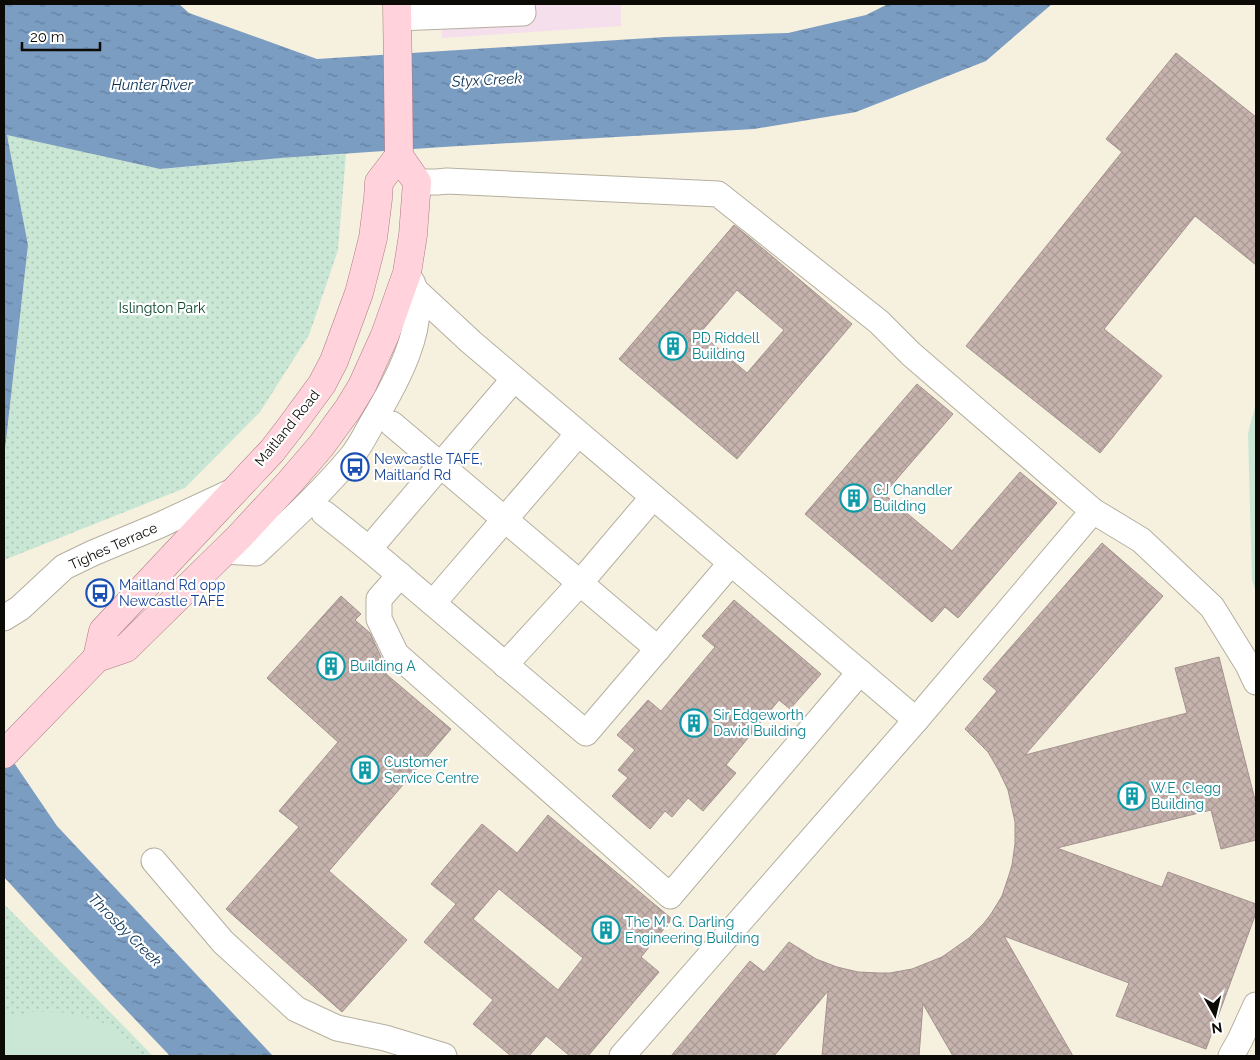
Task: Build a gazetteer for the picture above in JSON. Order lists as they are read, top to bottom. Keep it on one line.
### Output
{"streets":{"main road":["Maitland Road"],"street":["Tighes Terrace"]},"crossings":[["Maitland Road","Tighes Terrace"]],"water":["Styx Creek","Hunter River","Throsby Creek"],"parks":["Islington Park"],"places":{"building":["PD Riddell Building","CJ Chandler Building","Building A","Sir Edgeworth David Building","Customer Service Centre","W.E. Clegg Building","The M. G. Darling Engineering Building"],"bus stop":["Newcastle TAFE, Maitland Rd","Maitland Rd opp Newcastle TAFE"]},"scale_bar":"20 m","north":"bottom"}
